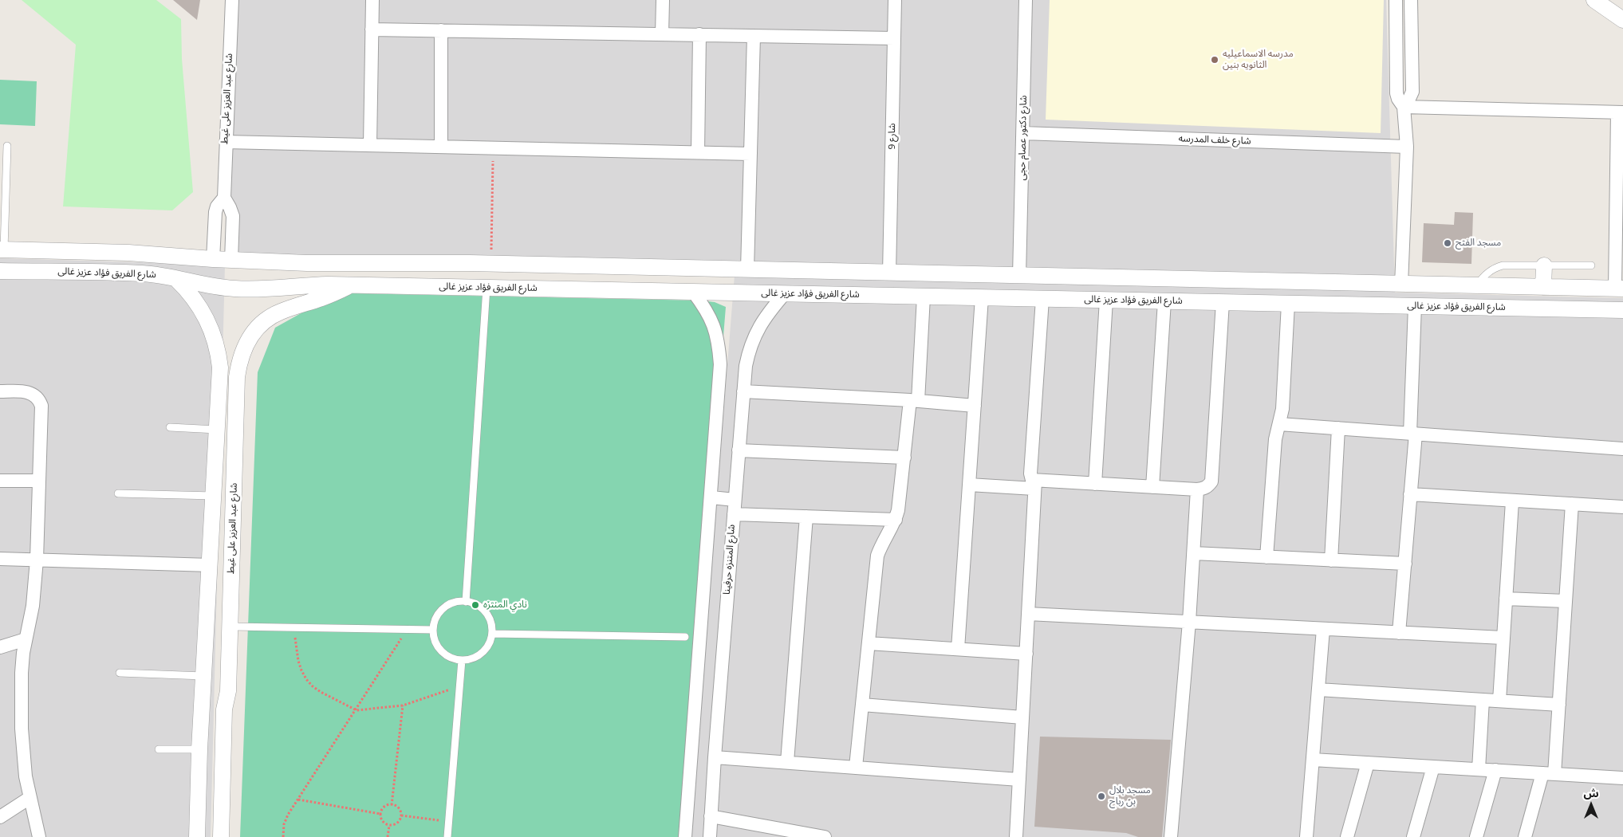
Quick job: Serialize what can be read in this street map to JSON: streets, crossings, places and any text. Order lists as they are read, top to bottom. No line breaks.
{"streets":{"street":["شارع عبد العزيز على غيط","شارع 9","شارع دكتور عصام حجى","شارع خلف المدرسه","شارع الفريق فؤاد عزيز غالى","شارع المتنزه حرفينا"]},"crossings":[["شارع عبد العزيز على غيط","شارع الفريق فؤاد عزيز غالى"],["شارع 9","شارع الفريق فؤاد عزيز غالى"],["شارع دكتور عصام حجى","شارع خلف المدرسه"],["شارع دكتور عصام حجى","شارع الفريق فؤاد عزيز غالى"],["شارع الفريق فؤاد عزيز غالى","شارع المتنزه حرفينا"]],"places":["مدرسه الاسماعيليه الثانويه بنين","مسجد الفتح","نادي المنتزه","مسجد بلال بن رباح"],"north":"top"}
